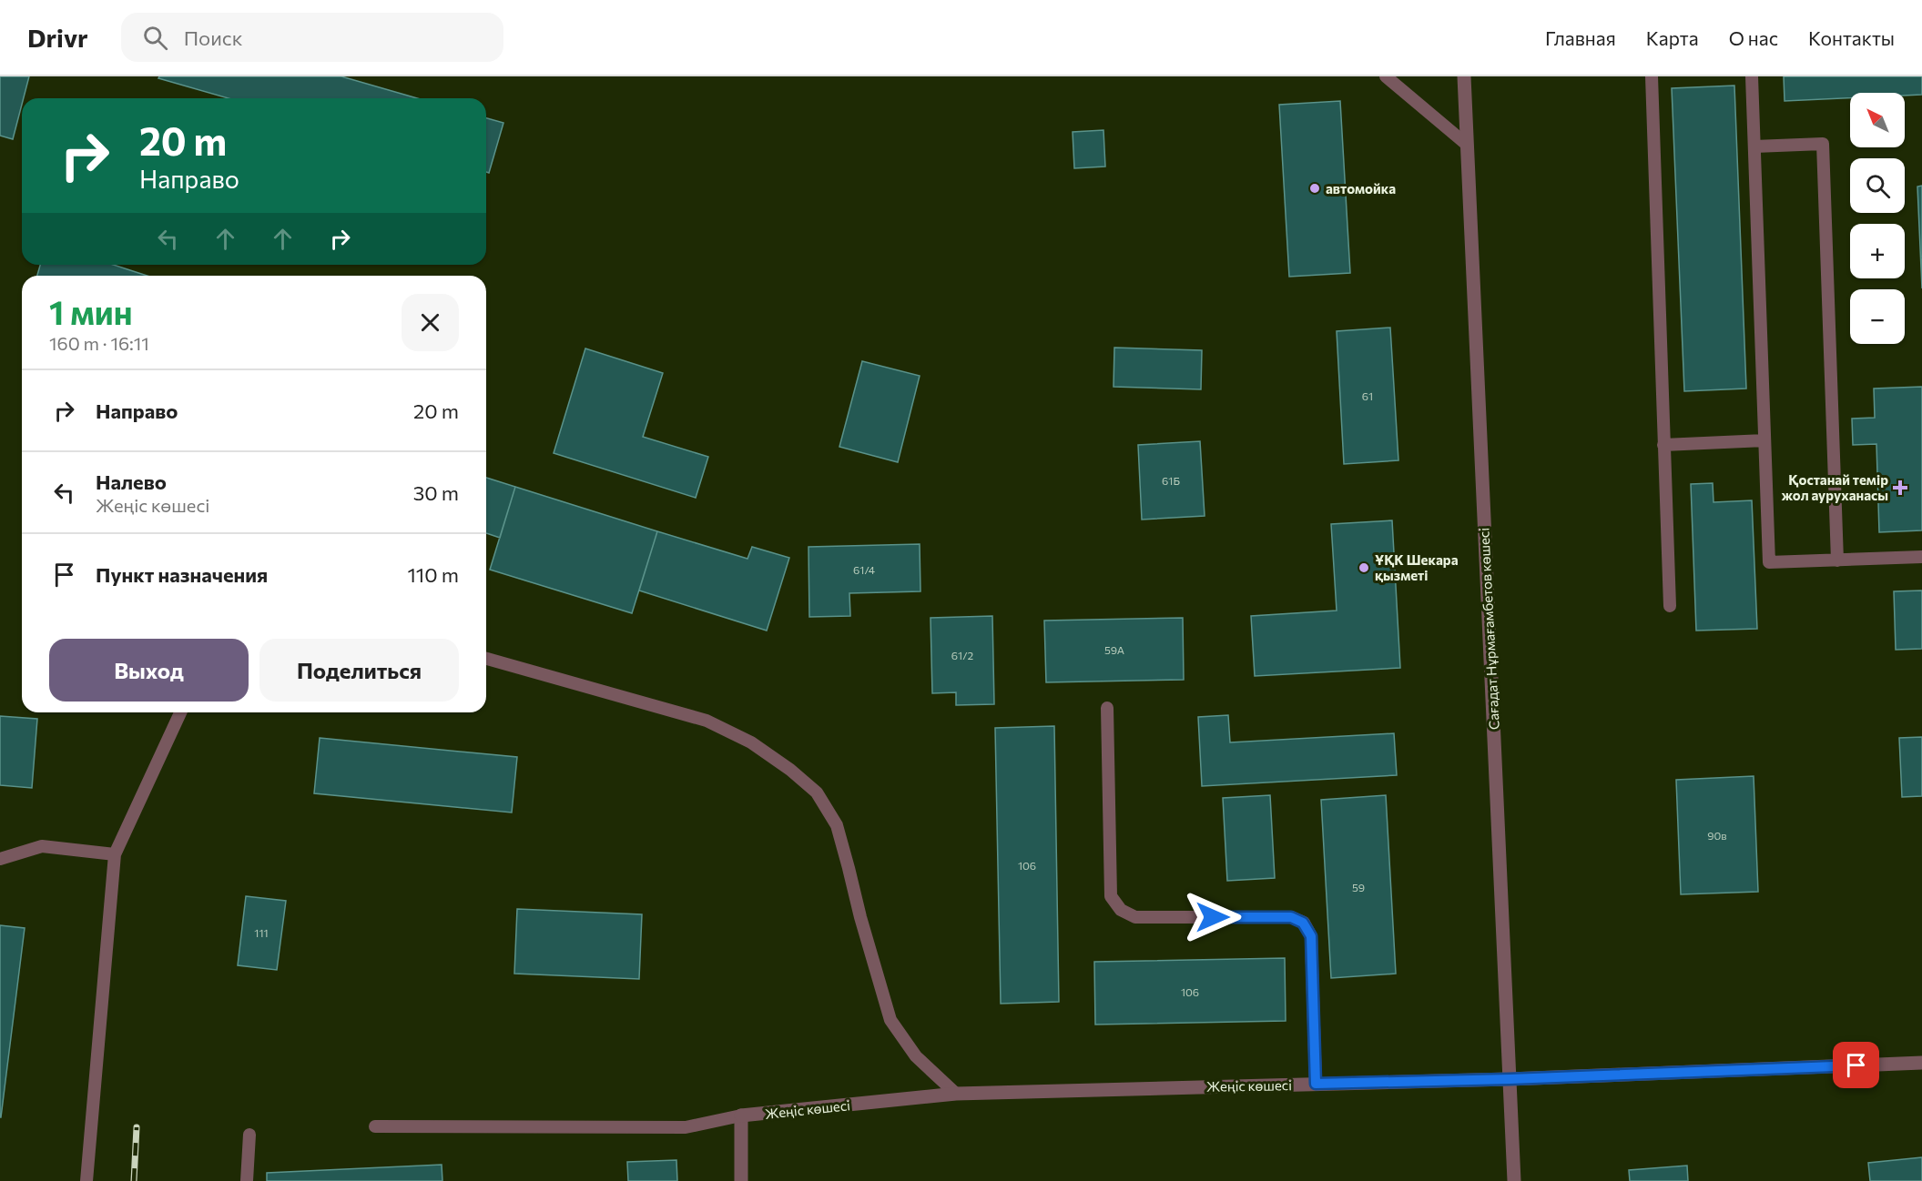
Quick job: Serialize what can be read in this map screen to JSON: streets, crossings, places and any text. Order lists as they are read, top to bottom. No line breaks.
{"streets":{"street":["Сағадат Нұрмағамбетов көшесі","Жеңіс көшесі"]},"crossings":[["Сағадат Нұрмағамбетов көшесі","Жеңіс көшесі"]],"places":{"other":["автомойка","ҰҚК Шекара қызметі"],"health":["Қостанай темір жол ауруханасы"]},"house_numbers":["61","61Б","61/4","59А","61/2","90в","106","59","111","106"],"north":"top left","page":{"header":"Drivr","search":"Поиск","nav":["Главная","Карта","О нас","Контакты"],"map_buttons":["+","−"],"turn":["20 m","Направо"],"heading":["1 мин","160 m · 16:11"],"list":[{"name":"Направо","value":"20 m"},{"name":"Налево","note":"Жеңіс көшесі","value":"30 m"},{"name":"Пункт назначения","value":"110 m"}],"buttons":["Выход","Поделиться"]}}
